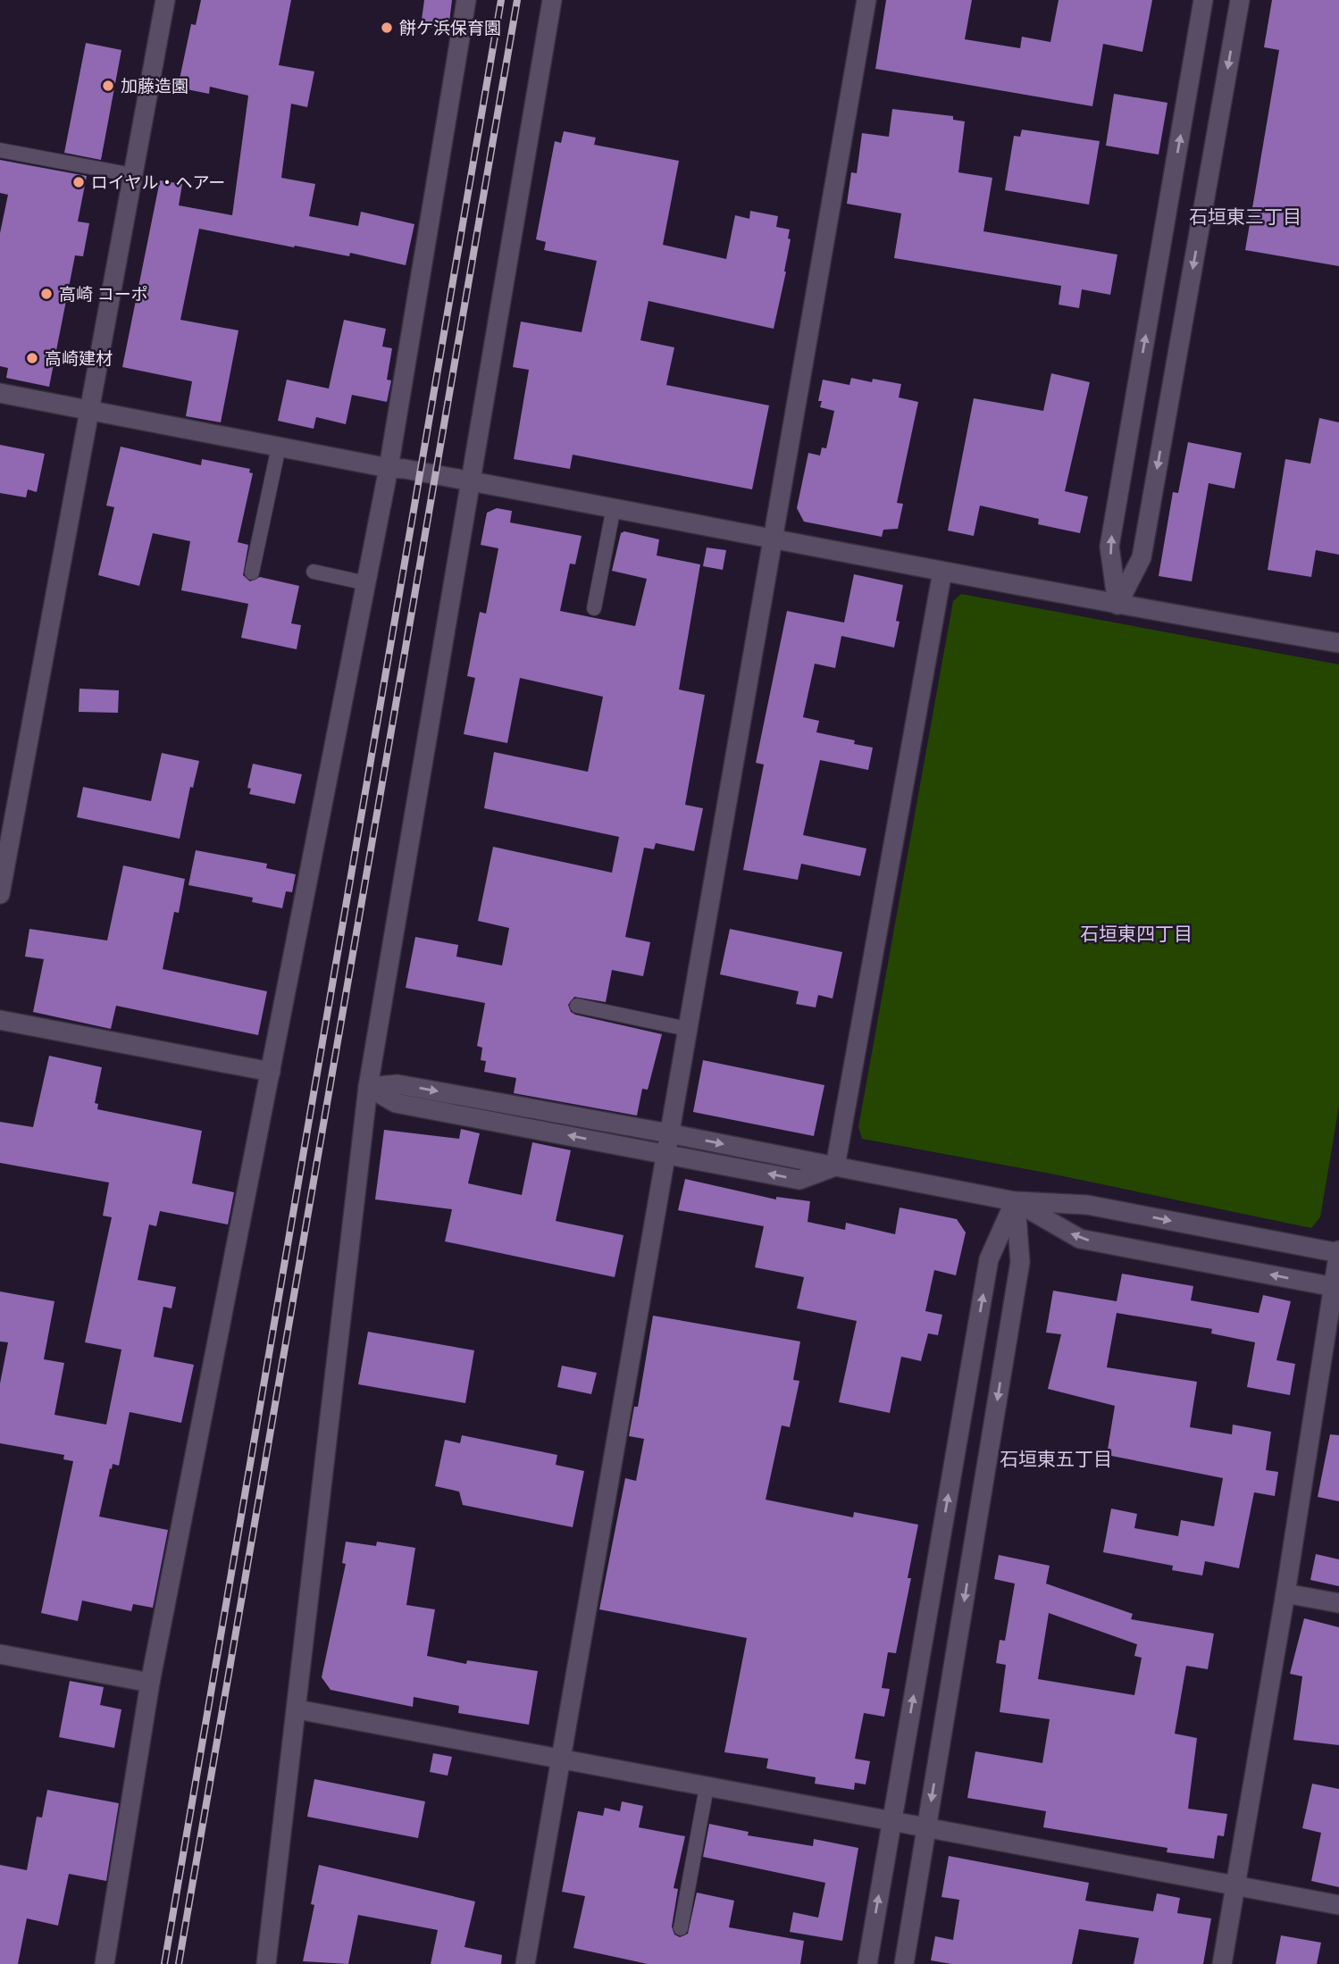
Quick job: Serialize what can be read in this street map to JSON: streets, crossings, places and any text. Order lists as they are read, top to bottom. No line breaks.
{"districts":["石垣東三丁目","石垣東四丁目","石垣東五丁目"],"places":["餅ケ浜保育園","加藤造園","ロイヤル・ヘアー","高崎 コーポ","高崎建材"]}
